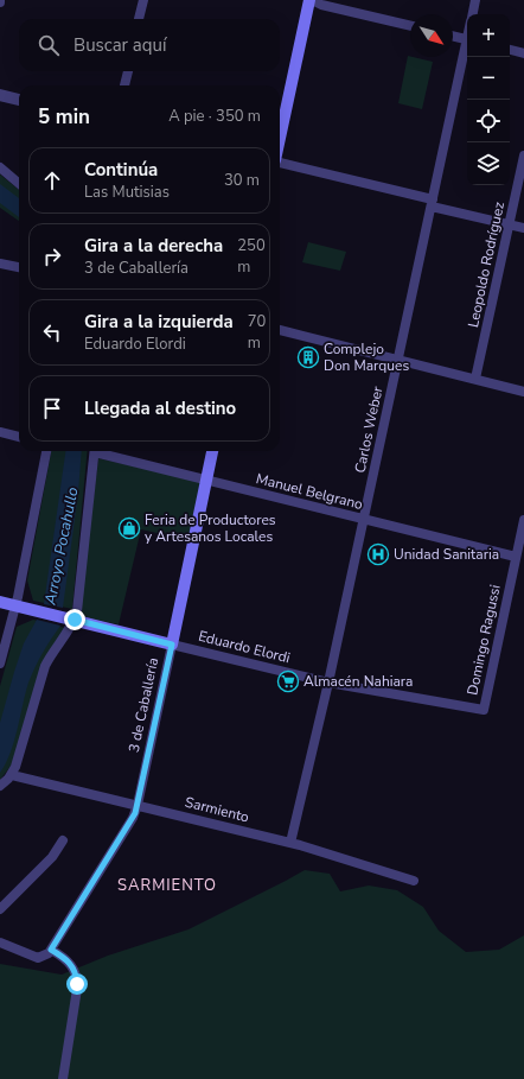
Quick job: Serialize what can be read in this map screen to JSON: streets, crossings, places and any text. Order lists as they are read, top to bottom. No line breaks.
{"streets":{"main road":["Eduardo Elordi","3 de Caballería"],"street":["Leopoldo Rodríguez","Carlos Weber","Manuel Belgrano","Domingo Ragussi","Sarmiento"]},"crossings":[["Carlos Weber","Manuel Belgrano"],["Carlos Weber","Eduardo Elordi"],["Carlos Weber","Sarmiento"],["Manuel Belgrano","Domingo Ragussi"],["Manuel Belgrano","3 de Caballería"],["Domingo Ragussi","Eduardo Elordi"],["Eduardo Elordi","3 de Caballería"],["3 de Caballería","Sarmiento"]],"districts":["SARMIENTO"],"water":["Arroyo Pocahullo"],"places":{"building":["Complejo Don Marques"],"shop":["Feria de Productores y Artesanos Locales"],"hospital":["Unidad Sanitaria"],"supermarket":["Almacén Nahiara"]},"north":"bottom right","page":{"map_buttons":["+","−"],"search":"Buscar aquí","heading":["5 min","A pie · 350 m"],"list":[["Continúa","Las Mutisias","30 m"],["Gira a la derecha","3 de Caballería","250 m"],["Gira a la izquierda","Eduardo Elordi","70 m"],"Llegada al destino"]}}
